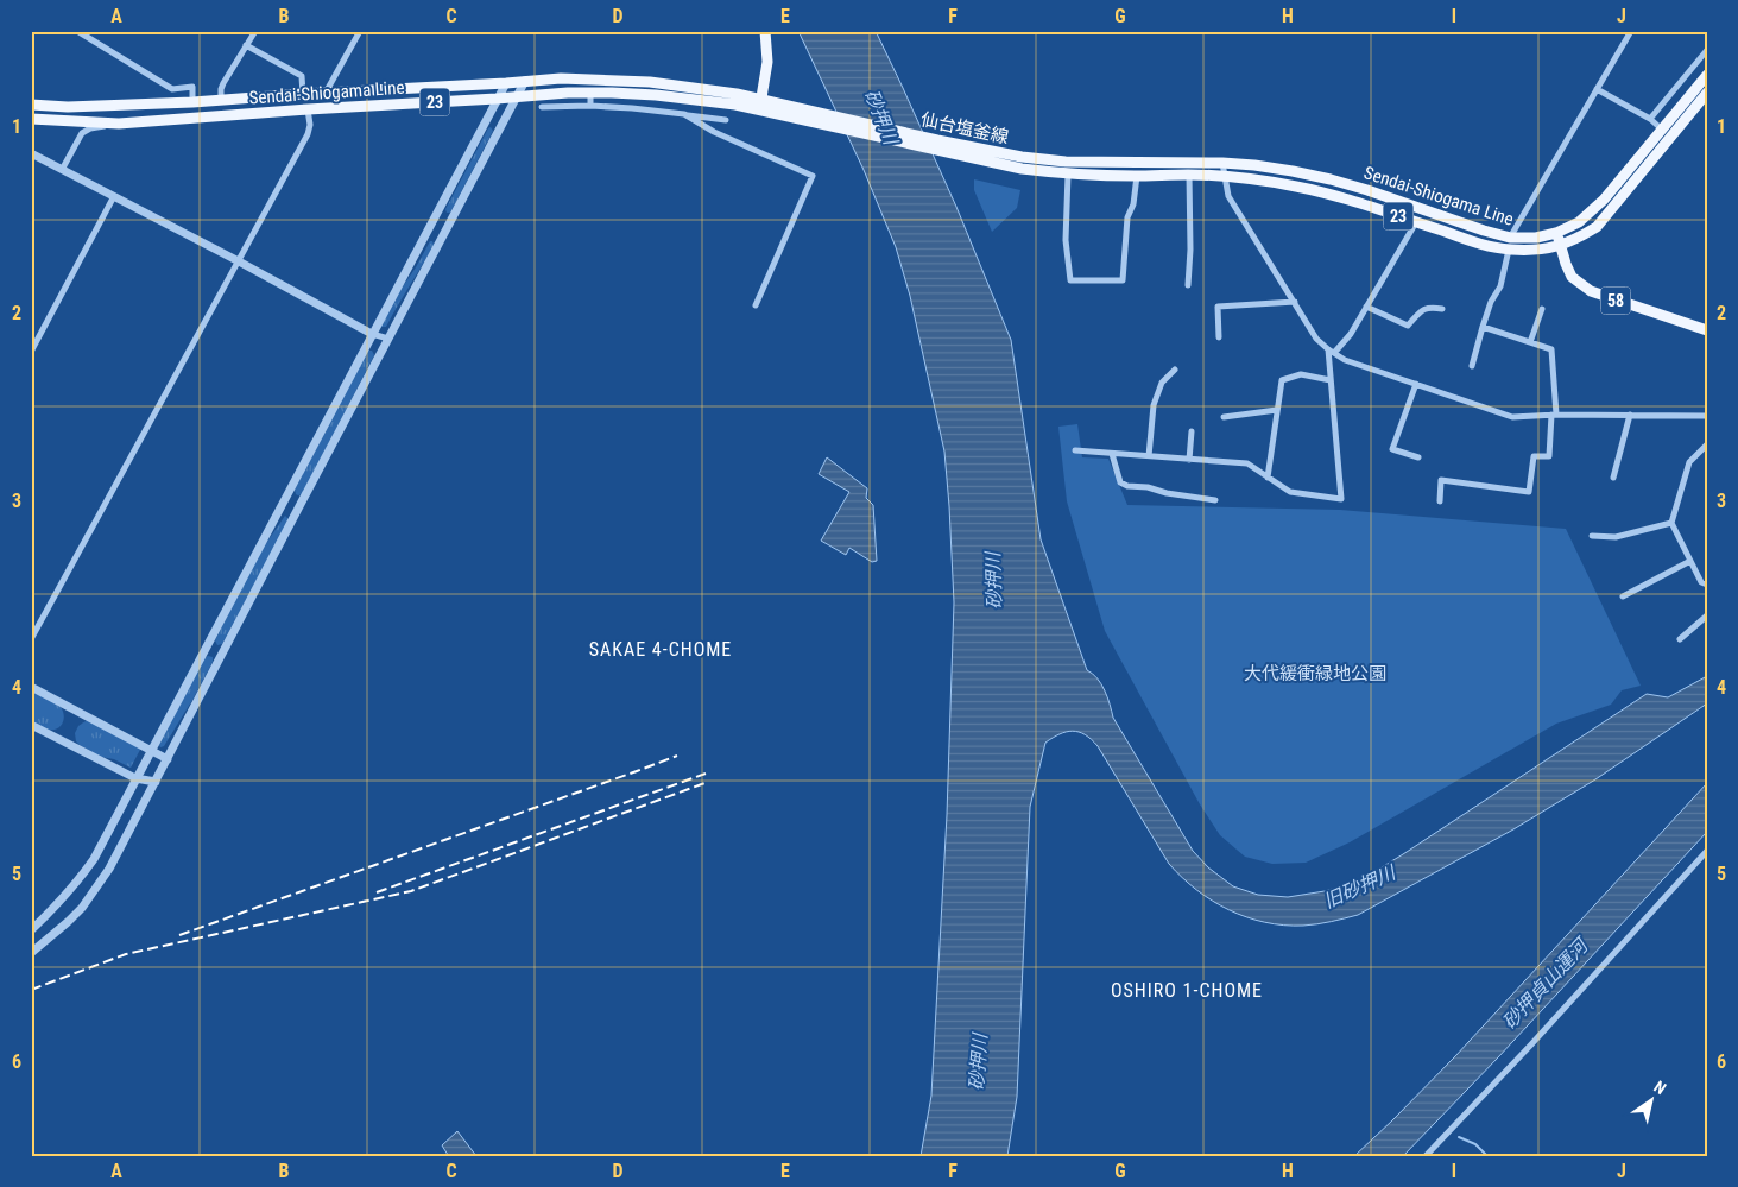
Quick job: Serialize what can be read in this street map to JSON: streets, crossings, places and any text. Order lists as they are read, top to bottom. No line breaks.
{"streets":{"main road":["Sendai-Shiogama Line","23","仙台塩釜線","58"]},"crossings":[["Sendai-Shiogama Line","仙台塩釜線"],["Sendai-Shiogama Line","58"]],"districts":["SAKAE 4-CHOME","OSHIRO 1-CHOME"],"water":["砂押川","旧砂押川","砂押貞山運河"],"parks":["大代緩衝緑地公園"],"north":"top right","grid":{"columns":["A","B","C","D","E","F","G","H","I","J"],"rows":["1","2","3","4","5","6"]}}
